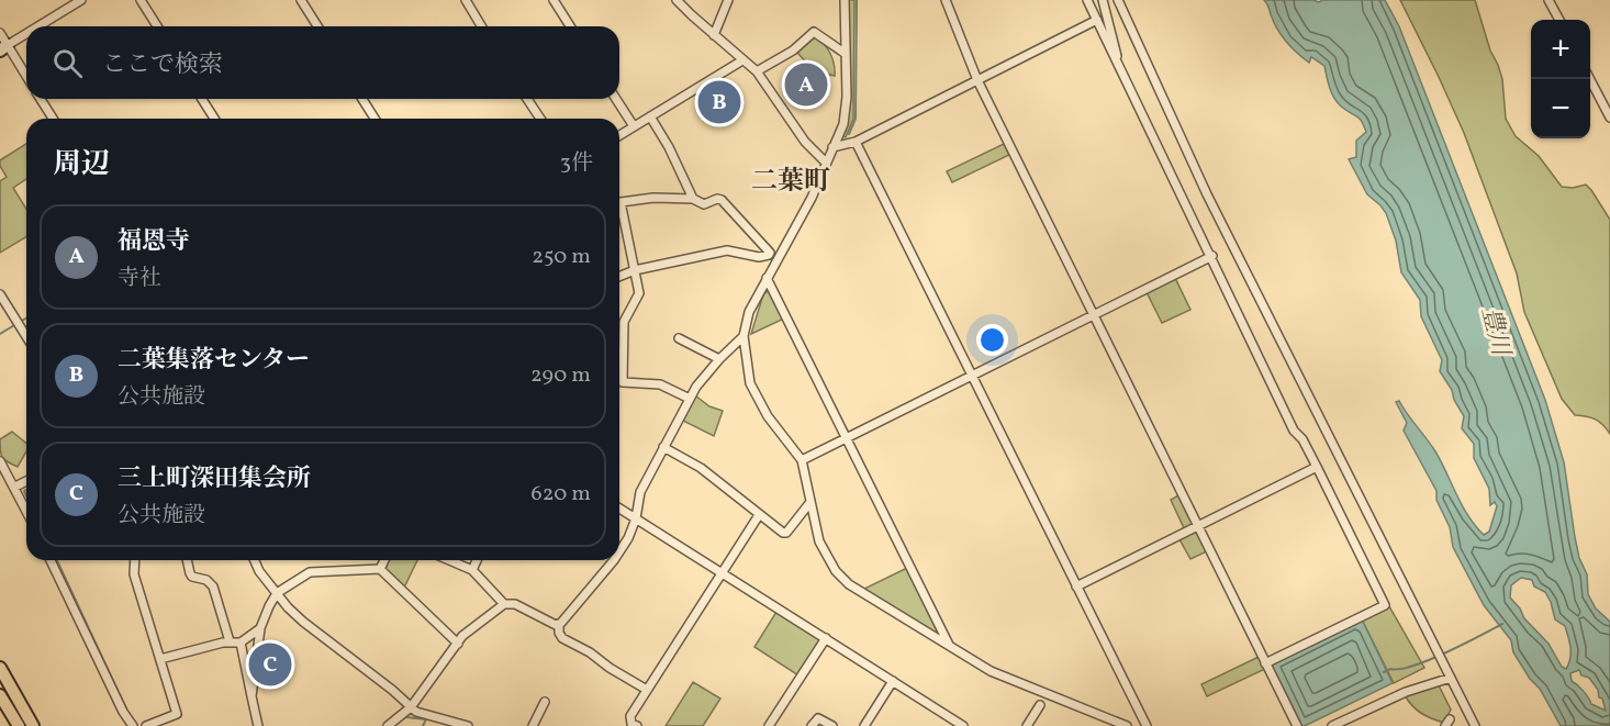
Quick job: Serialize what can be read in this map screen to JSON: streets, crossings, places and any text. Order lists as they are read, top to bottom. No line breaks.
{"districts":["二葉町"],"water":["豊川"],"page":{"map_buttons":["+","−"],"search":"ここで検索","pins":["A","B","C"],"heading":["周辺","3件"],"list":[{"mark":"A","name":"福恩寺","note":"寺社","value":"250 m"},{"mark":"B","name":"二葉集落センター","note":"公共施設","value":"290 m"},{"mark":"C","name":"三上町深田集会所","note":"公共施設","value":"620 m"}]}}
